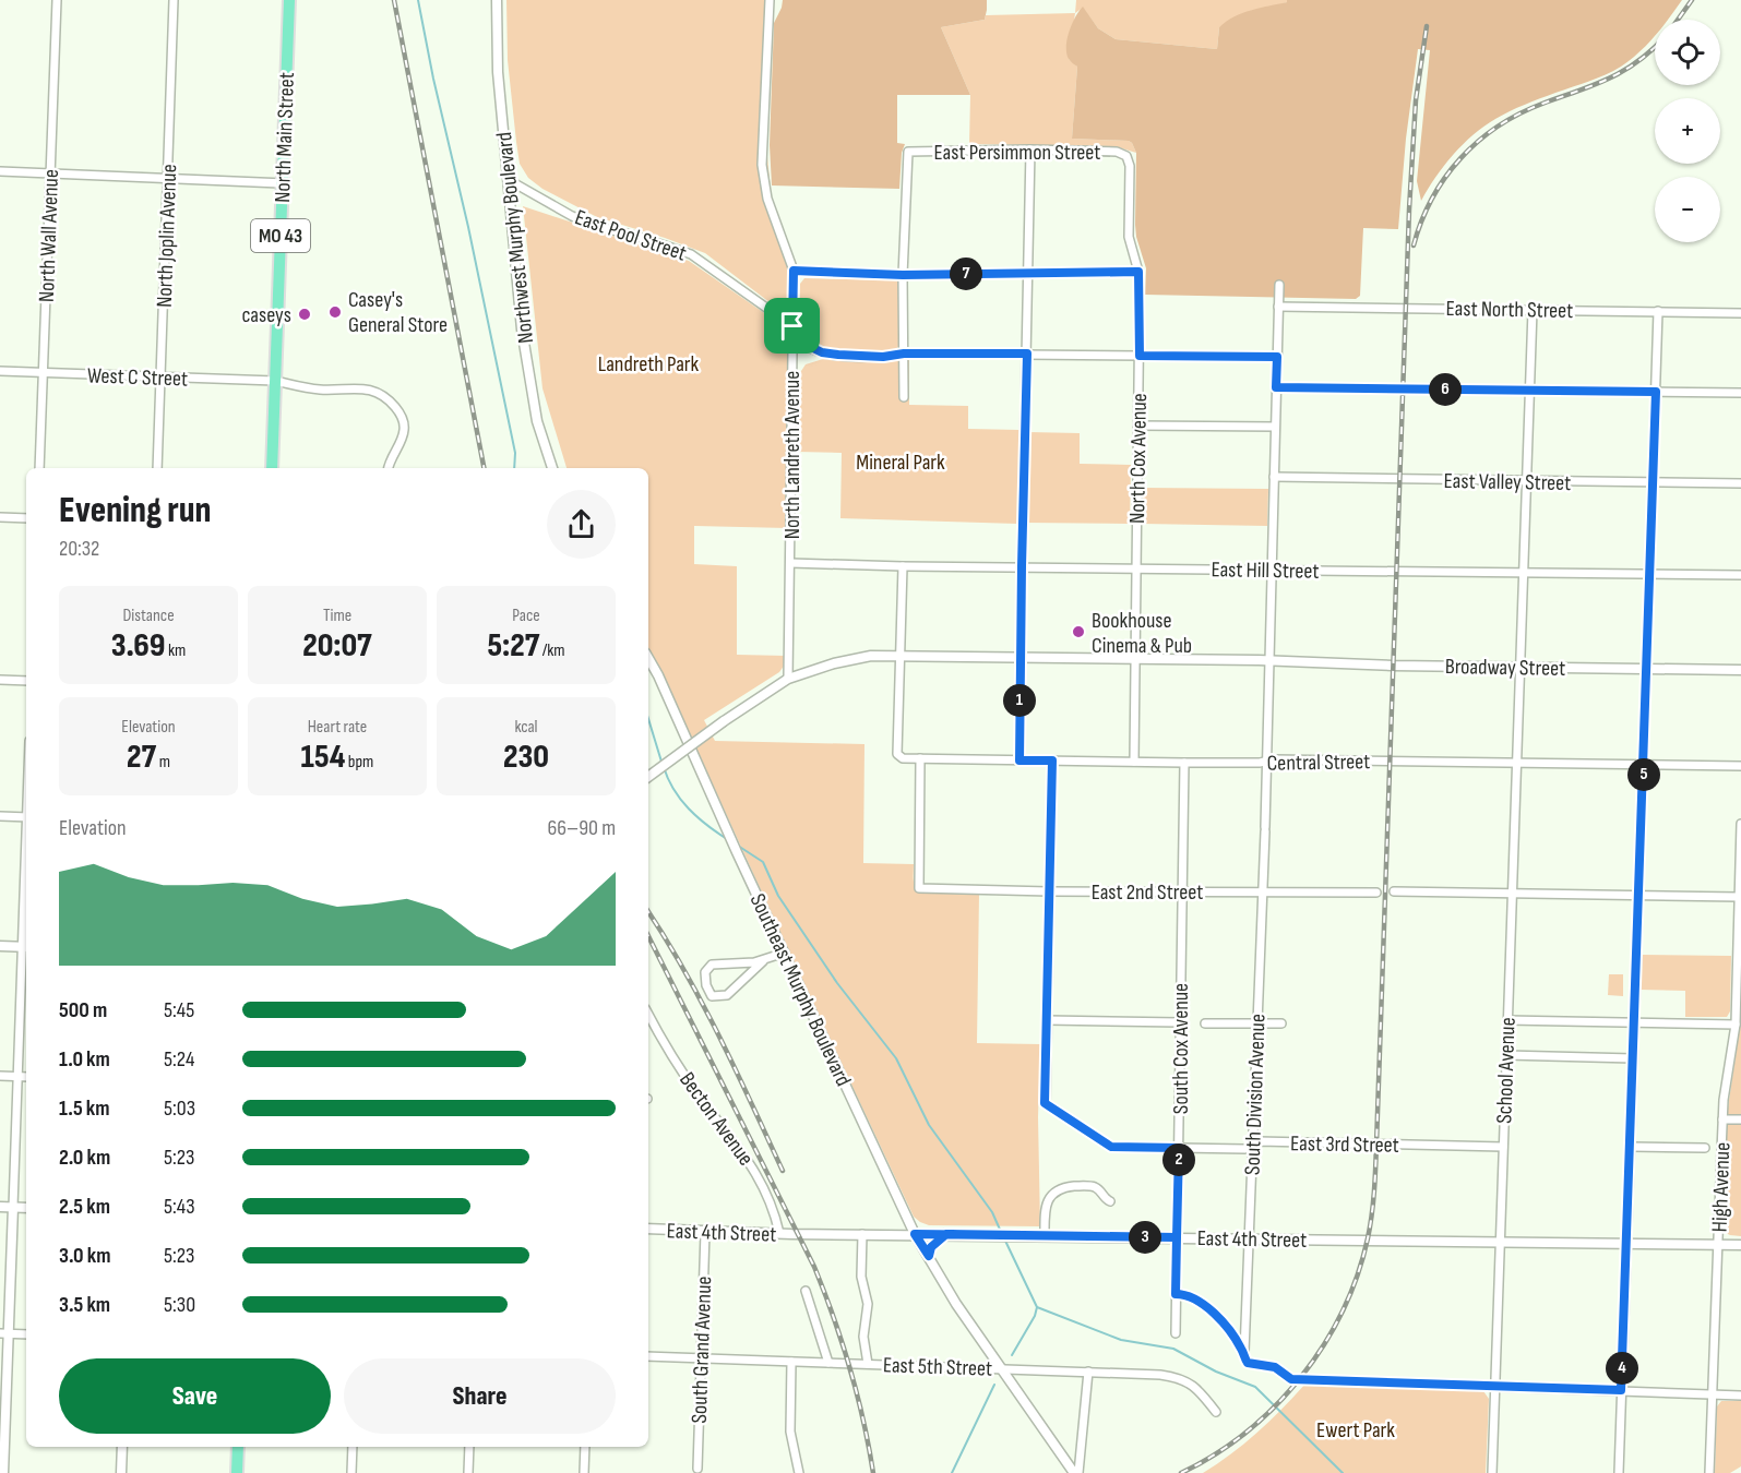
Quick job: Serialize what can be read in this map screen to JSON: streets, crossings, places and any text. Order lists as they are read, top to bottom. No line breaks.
{"streets":{"main road":["North Main Street","MO 43"],"street":["East Persimmon Street","East Pool Street","North Wall Avenue","North Joplin Avenue","Northwest Murphy Boulevard","East North Street","West C Street","North Landreth Avenue","North Cox Avenue","East Valley Street","East Hill Street","Broadway Street","Central Street","East 2nd Street","Southeast Murphy Boulevard","South Cox Avenue","School Avenue","South Division Avenue","Becton Avenue","East 3rd Street","High Avenue","East 4th Street","South Grand Avenue","East 5th Street"]},"crossings":[["North Main Street","West C Street"],["East Persimmon Street","North Cox Avenue"],["East Pool Street","Northwest Murphy Boulevard"],["East Pool Street","North Landreth Avenue"],["East Pool Street","North Cox Avenue"],["East Pool Street","South Division Avenue"],["North Wall Avenue","West C Street"],["North Joplin Avenue","West C Street"],["East North Street","School Avenue"],["East North Street","South Division Avenue"],["North Landreth Avenue","East Hill Street"],["North Landreth Avenue","Broadway Street"],["North Cox Avenue","East Hill Street"],["North Cox Avenue","Broadway Street"],["North Cox Avenue","Central Street"],["East Valley Street","School Avenue"],["East Valley Street","South Division Avenue"],["East Hill Street","School Avenue"],["East Hill Street","South Division Avenue"],["Broadway Street","Central Street"],["Broadway Street","School Avenue"],["Broadway Street","South Division Avenue"],["Central Street","East 2nd Street"],["Central Street","South Cox Avenue"],["Central Street","School Avenue"],["Central Street","South Division Avenue"],["East 2nd Street","South Cox Avenue"],["East 2nd Street","South Division Avenue"],["Southeast Murphy Boulevard","East 4th Street"],["Southeast Murphy Boulevard","East 5th Street"],["South Cox Avenue","East 3rd Street"],["South Cox Avenue","East 4th Street"],["School Avenue","East 3rd Street"],["School Avenue","East 4th Street"],["South Division Avenue","East 3rd Street"],["South Division Avenue","East 4th Street"],["Becton Avenue","East 4th Street"],["High Avenue","East 4th Street"],["East 4th Street","South Grand Avenue"],["South Grand Avenue","East 5th Street"]],"parks":["Landreth Park","Mineral Park","Ewert Park"],"places":["Casey's General Store","caseys","Bookhouse Cinema & Pub"],"page":{"map_buttons":["+","−"],"pins":["7","6","1","5","2","3","4"],"heading":["Evening run","20:32"],"stats":[["Distance","3.69 km"],["Time","20:07"],["Pace","5:27 /km"],["Elevation","27 m"],["Heart rate","154 bpm"],["kcal","230"]],"chart":["Elevation","66–90 m"],"list":[{"name":"500 m","note":"5:45"},{"name":"1.0 km","note":"5:24"},{"name":"1.5 km","note":"5:03"},{"name":"2.0 km","note":"5:23"},{"name":"2.5 km","note":"5:43"},{"name":"3.0 km","note":"5:23"},{"name":"3.5 km","note":"5:30"}],"buttons":["Save","Share"]}}
